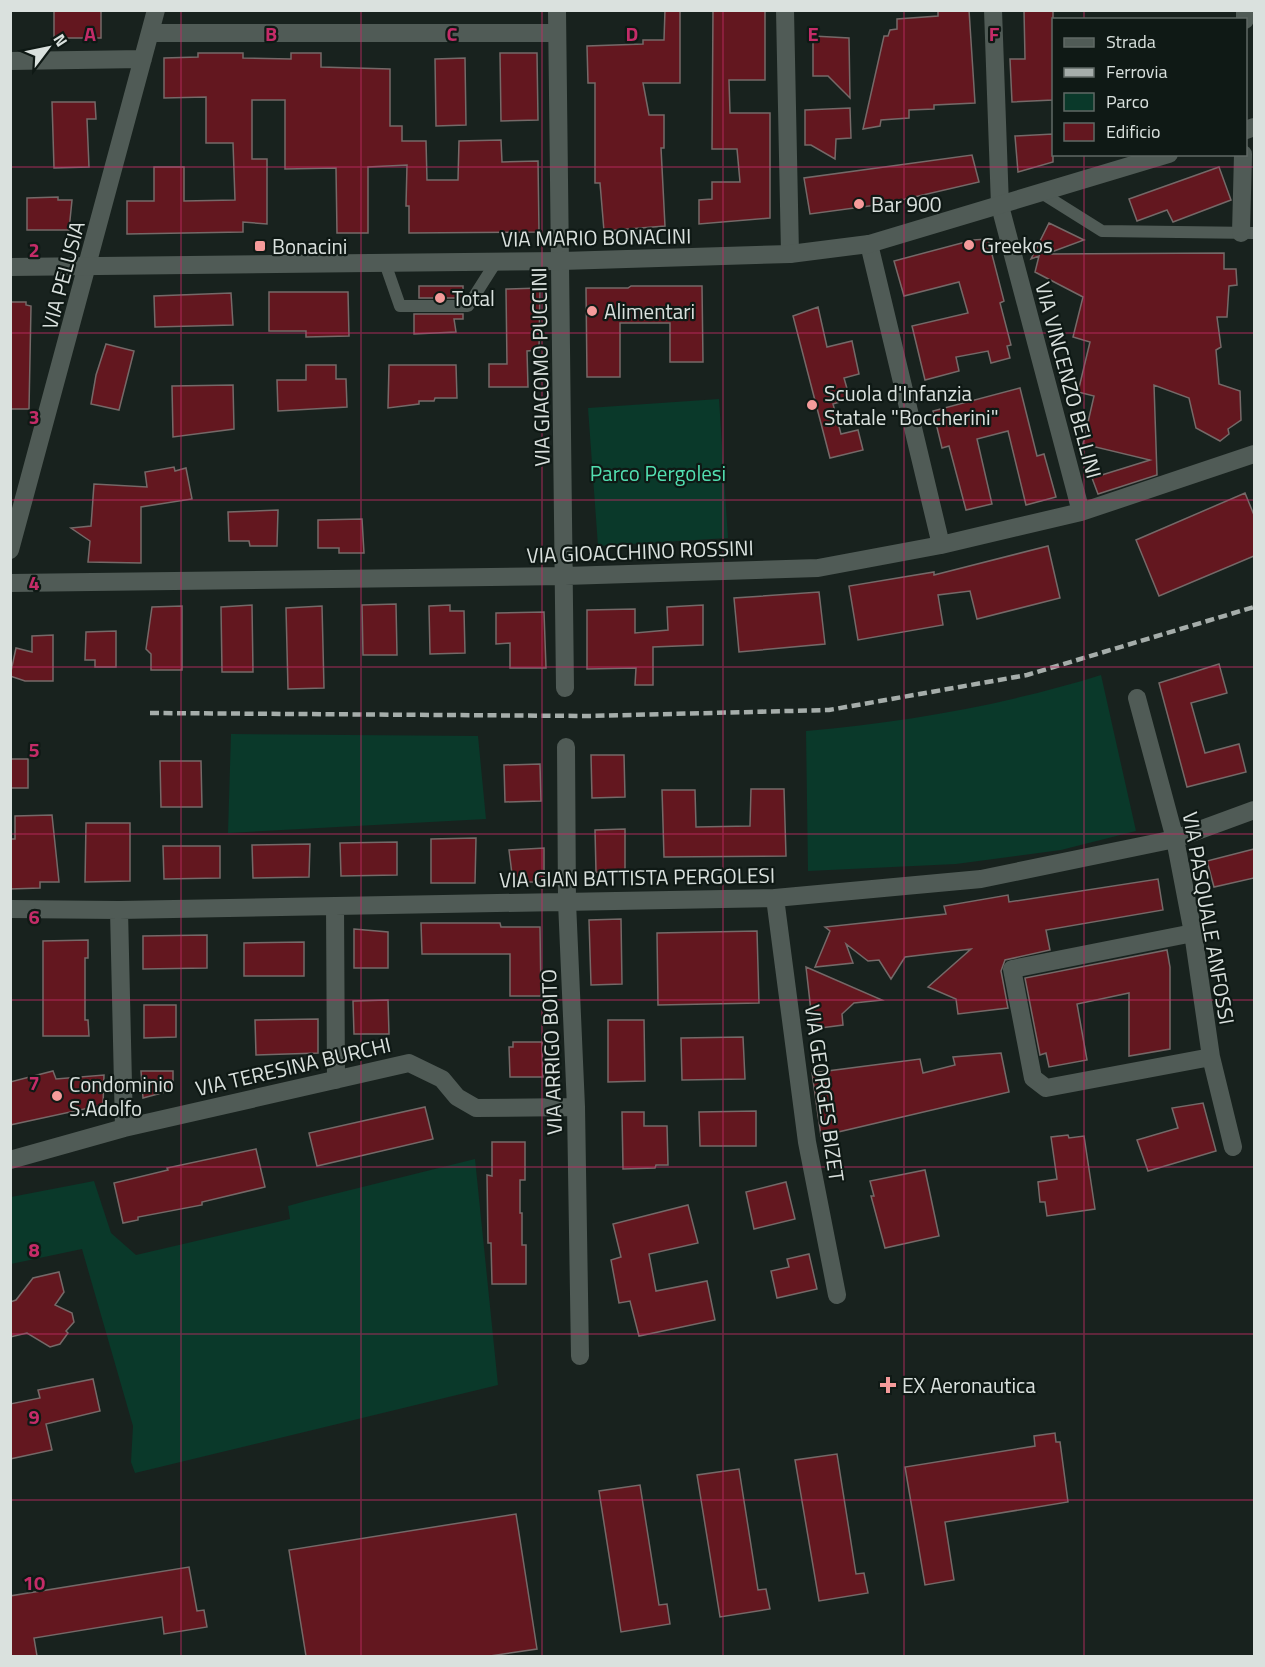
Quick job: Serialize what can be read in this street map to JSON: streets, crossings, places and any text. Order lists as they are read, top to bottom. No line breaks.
{"streets":{"street":["VIA MARIO BONACINI","VIA PELUSIA","VIA GIACOMO PUCCINI","VIA VINCENZO BELLINI","VIA GIOACCHINO ROSSINI","VIA GIAN BATTISTA PERGOLESI","VIA PASQUALE ANFOSSI","VIA ARRIGO BOITO","VIA TERESINA BURCHI","VIA GEORGES BIZET"]},"crossings":[["VIA MARIO BONACINI","VIA PELUSIA"],["VIA MARIO BONACINI","VIA GIACOMO PUCCINI"],["VIA MARIO BONACINI","VIA VINCENZO BELLINI"],["VIA GIACOMO PUCCINI","VIA GIOACCHINO ROSSINI"],["VIA VINCENZO BELLINI","VIA GIOACCHINO ROSSINI"],["VIA GIAN BATTISTA PERGOLESI","VIA PASQUALE ANFOSSI"],["VIA GIAN BATTISTA PERGOLESI","VIA ARRIGO BOITO"],["VIA GIAN BATTISTA PERGOLESI","VIA GEORGES BIZET"],["VIA ARRIGO BOITO","VIA TERESINA BURCHI"]],"parks":["Parco Pergolesi"],"places":{"other":["Bar 900","Greekos","Total","Alimentari","Scuola d'Infanzia Statale \"Boccherini\"","Condominio S.Adolfo"],"transit":["Bonacini"],"health":["EX Aeronautica"]},"legend":["Strada","Ferrovia","Parco","Edificio"],"north":"top right","grid":{"columns":["A","B","C","D","E","F"],"rows":["2","3","4","5","6","7","8","9","10"]}}
